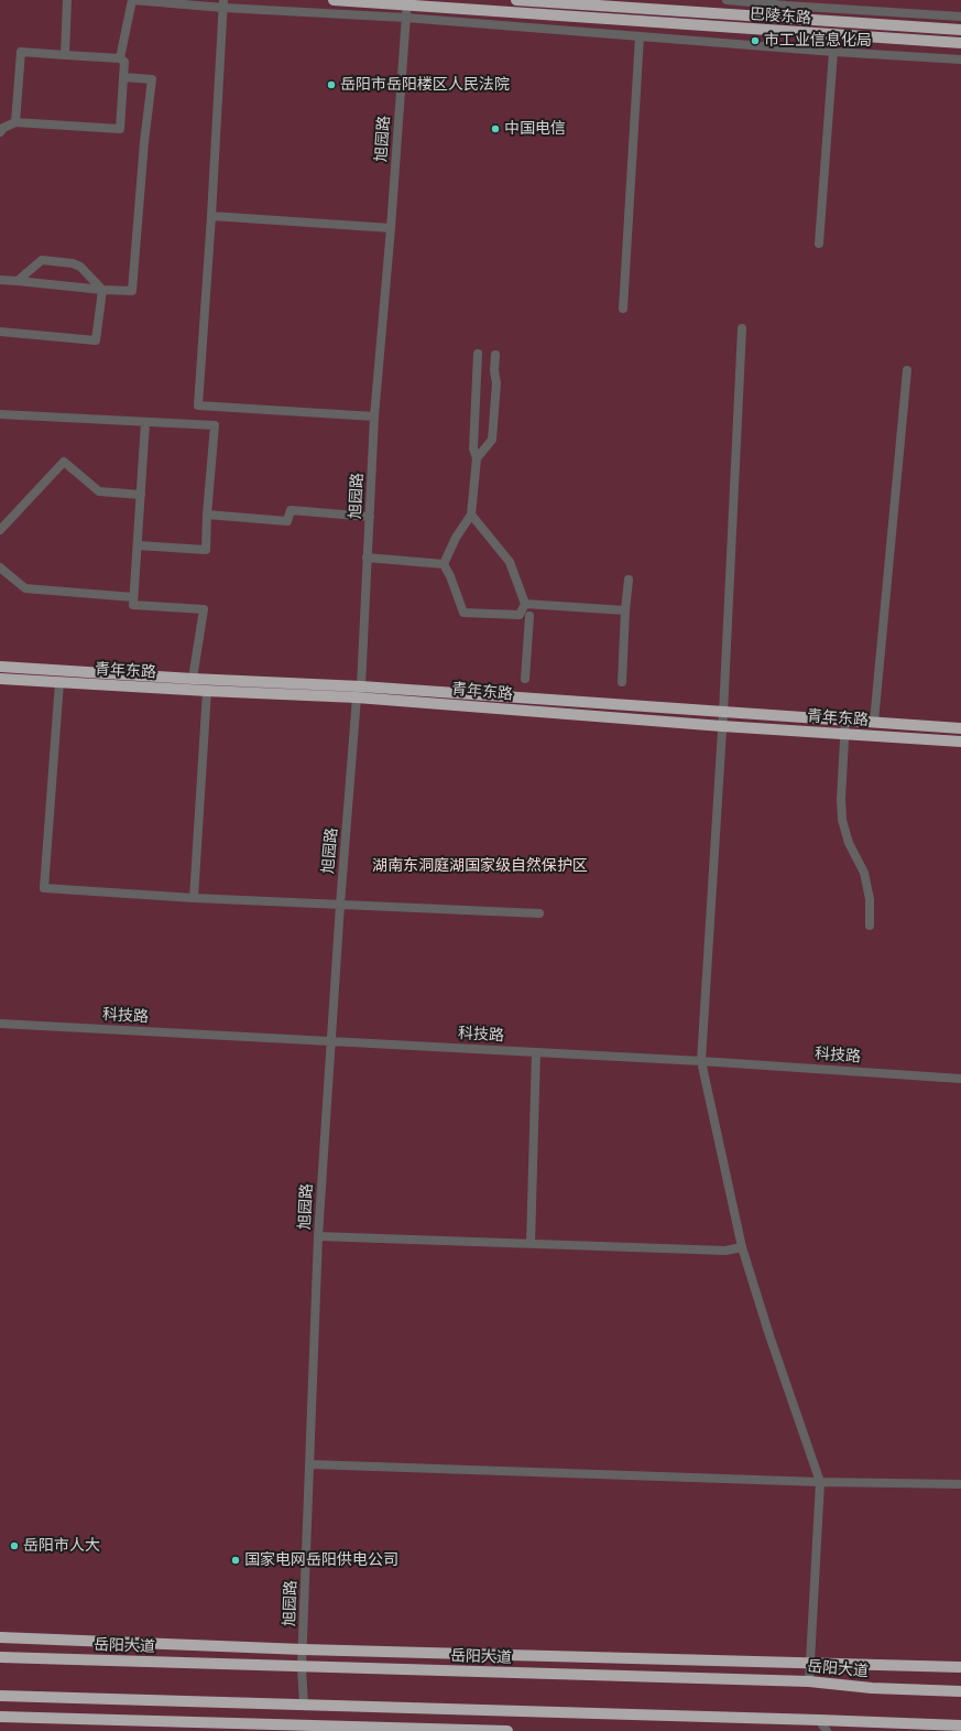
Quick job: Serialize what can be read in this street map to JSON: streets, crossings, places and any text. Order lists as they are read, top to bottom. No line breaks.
{"streets":{"main road":["巴陵东路","青年东路","岳阳大道"],"street":["旭园路","科技路"]},"crossings":[["巴陵东路","旭园路"],["旭园路","青年东路"],["旭园路","科技路"],["旭园路","岳阳大道"]],"parks":["湖南东洞庭湖国家级自然保护区"],"places":["市工业信息化局","岳阳市岳阳楼区人民法院","中国电信","岳阳市人大","国家电网岳阳供电公司"]}
